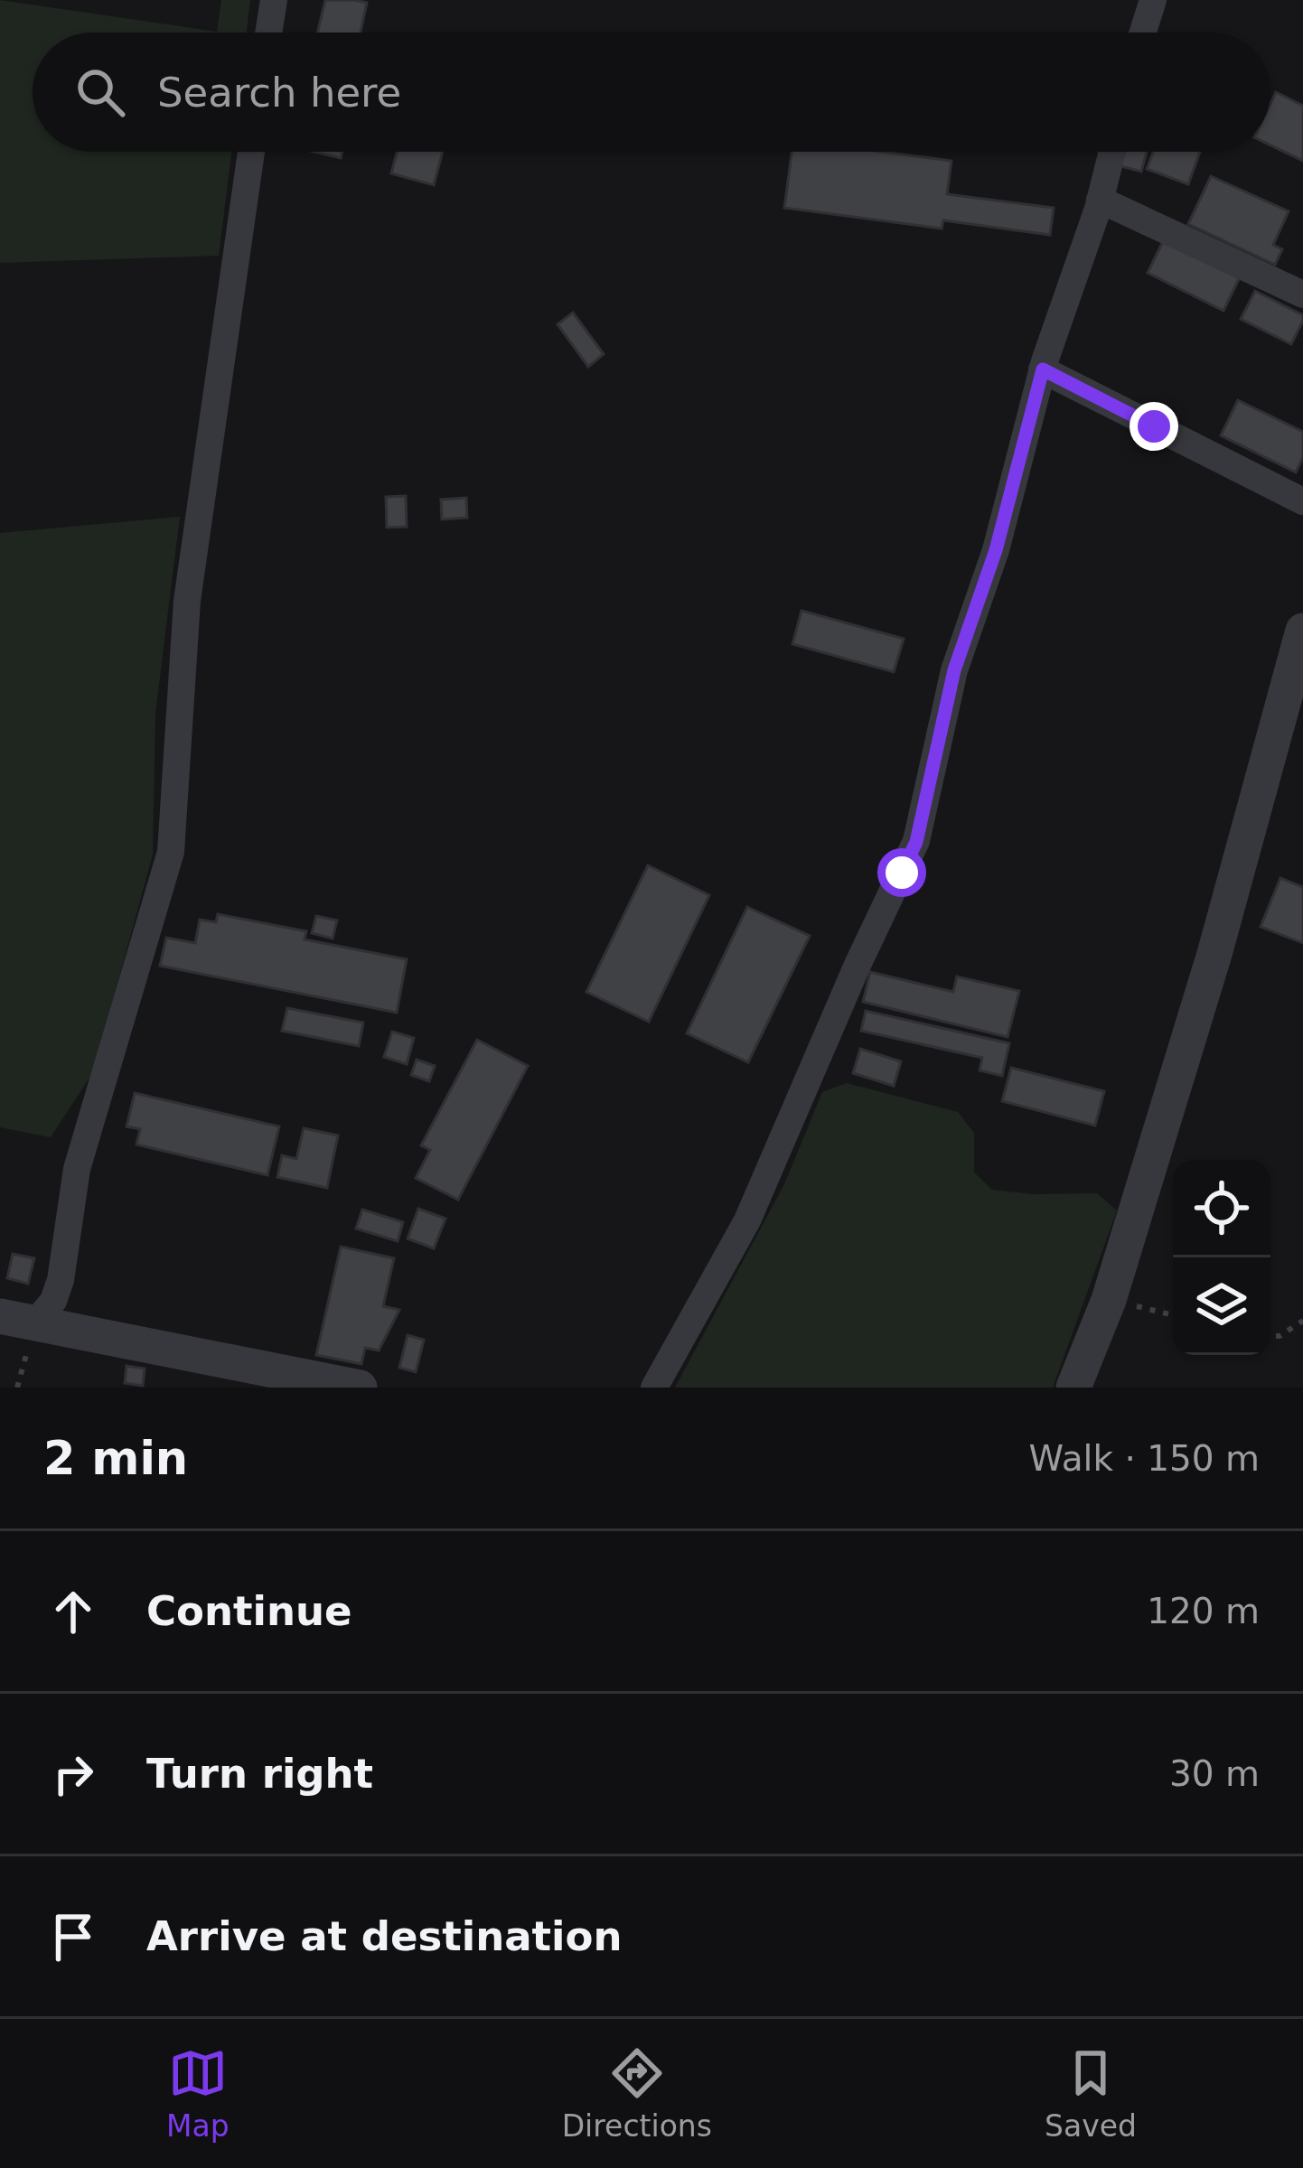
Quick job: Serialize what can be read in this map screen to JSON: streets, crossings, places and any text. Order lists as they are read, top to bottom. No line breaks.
{"page":{"search":"Search here","heading":["2 min","Walk · 150 m"],"list":[["Continue","120 m"],["Turn right","30 m"],"Arrive at destination"],"nav":["Map","Directions","Saved"]}}
